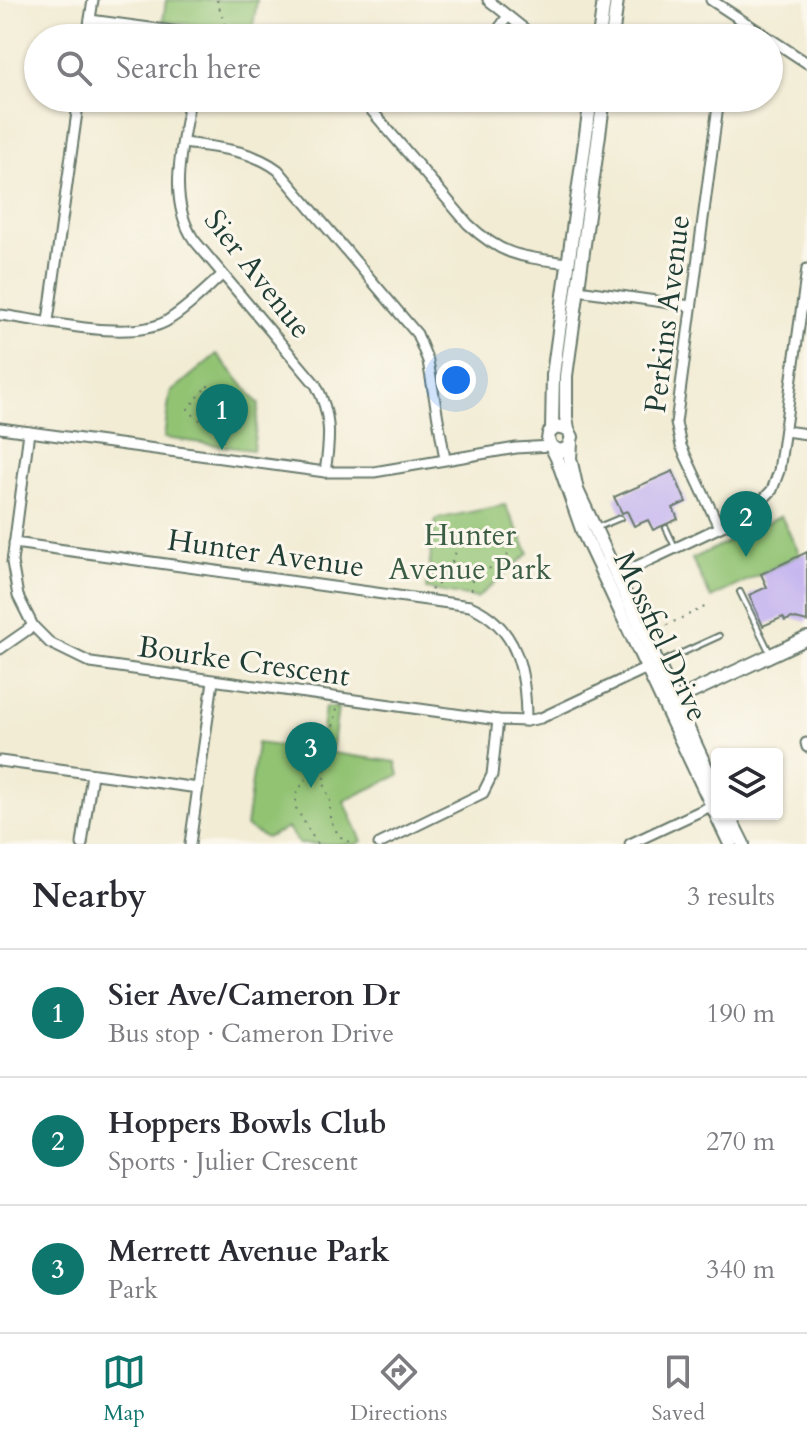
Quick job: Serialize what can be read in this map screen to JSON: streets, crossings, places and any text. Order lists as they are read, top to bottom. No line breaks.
{"streets":{"street":["Sier Avenue","Perkins Avenue","Hunter Avenue","Mossfiel Drive","Bourke Crescent"]},"crossings":[["Hunter Avenue","Bourke Crescent"],["Mossfiel Drive","Bourke Crescent"]],"parks":["Hunter Avenue Park"],"page":{"search":"Search here","pins":["1","2","3"],"heading":["Nearby","3 results"],"list":[{"mark":"1","name":"Sier Ave/Cameron Dr","note":"Bus stop · Cameron Drive","value":"190 m"},{"mark":"2","name":"Hoppers Bowls Club","note":"Sports · Julier Crescent","value":"270 m"},{"mark":"3","name":"Merrett Avenue Park","note":"Park","value":"340 m"}],"nav":["Map","Directions","Saved"]}}
